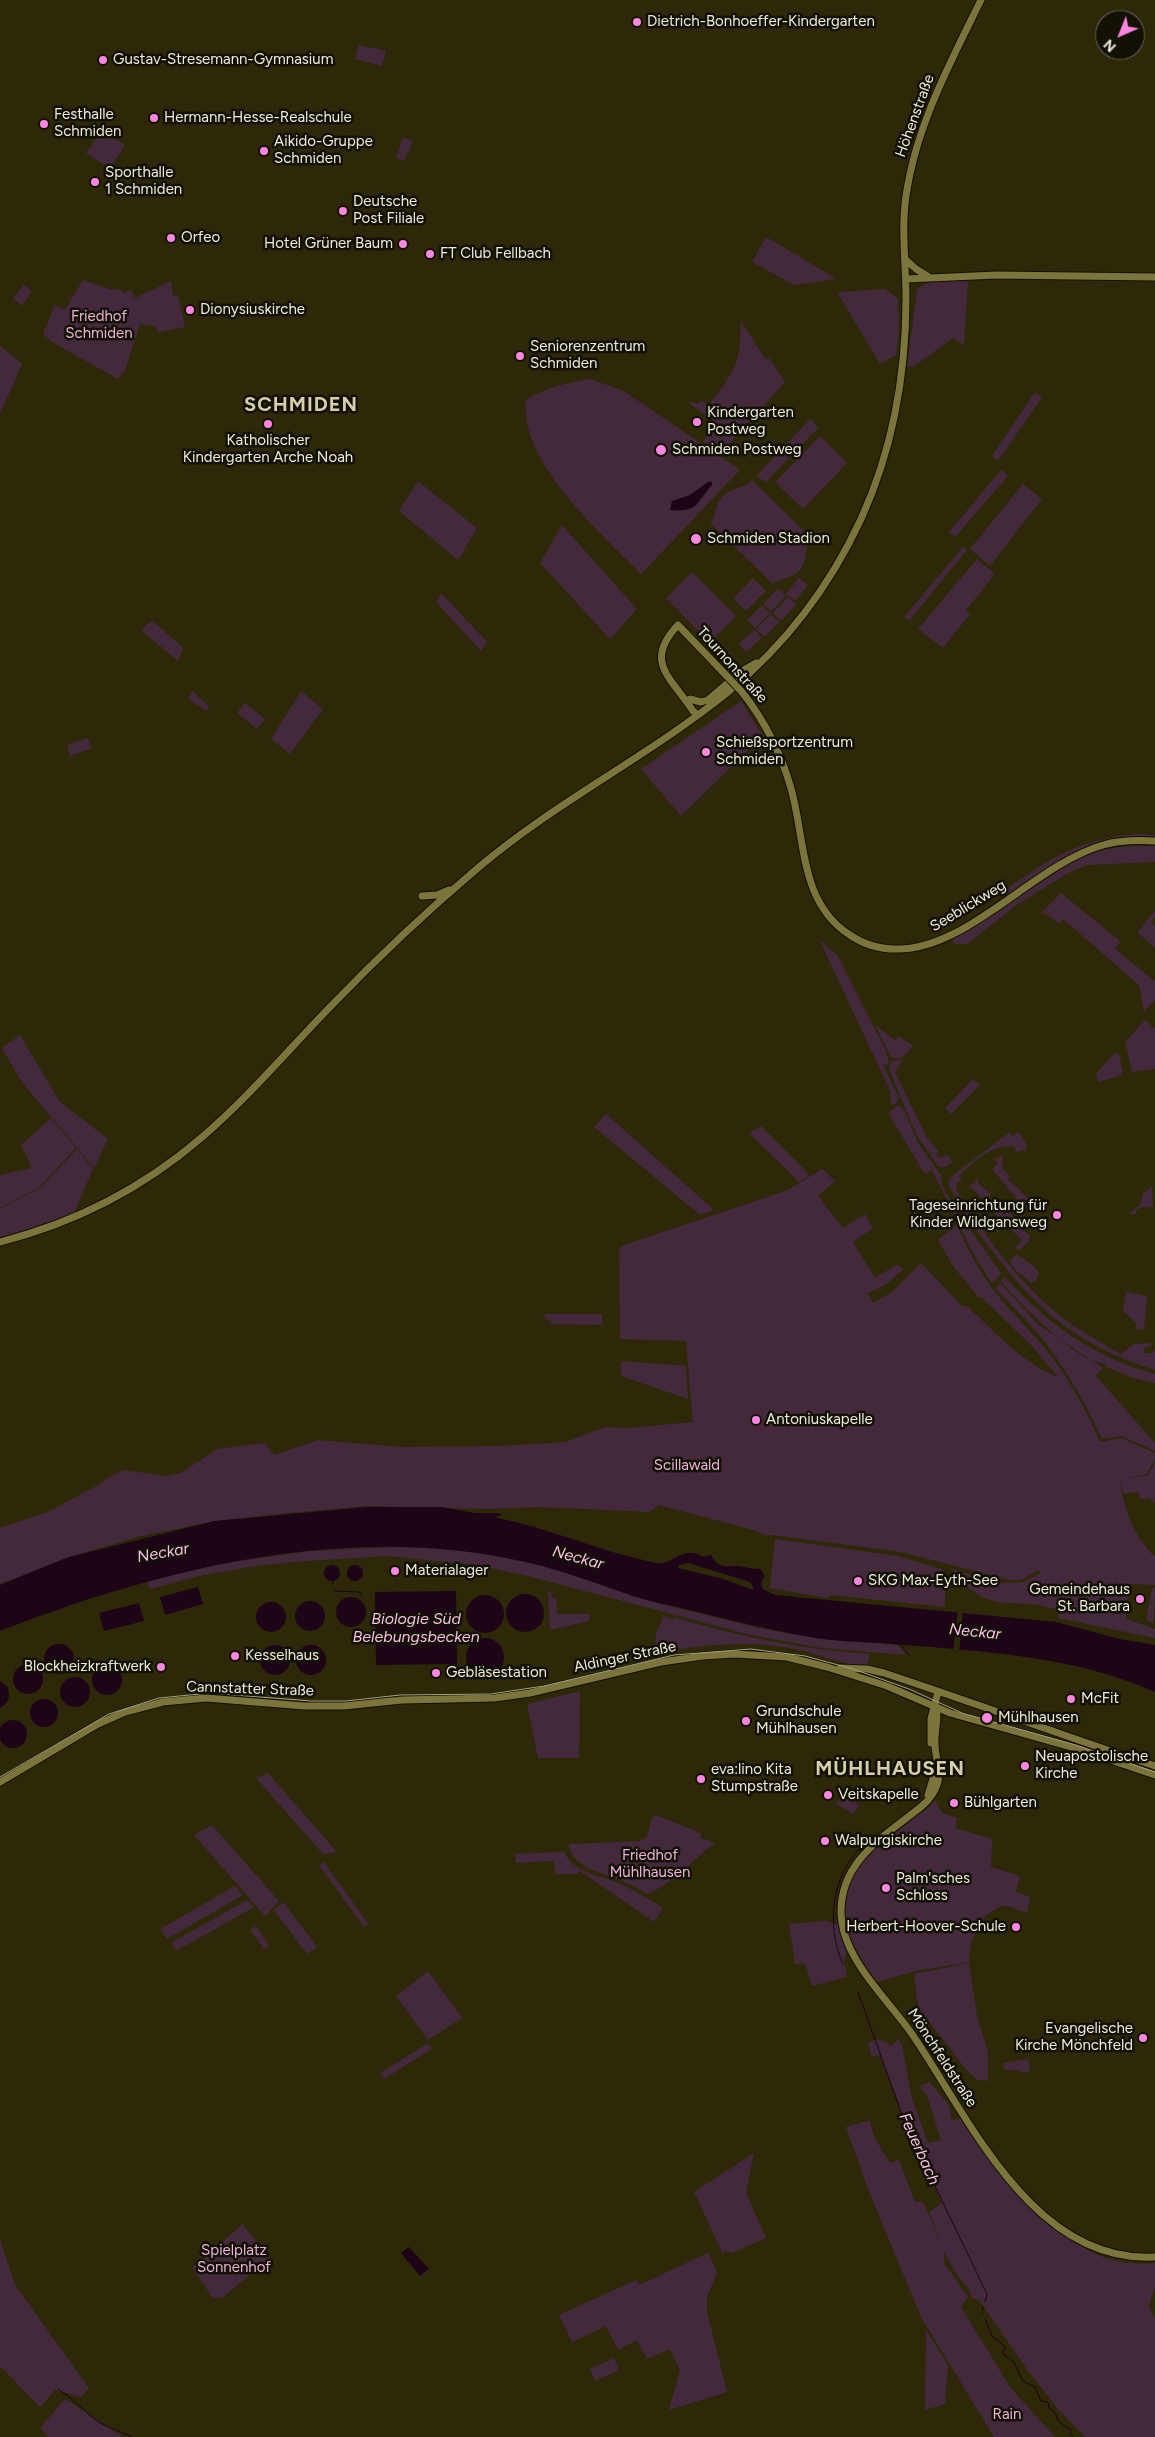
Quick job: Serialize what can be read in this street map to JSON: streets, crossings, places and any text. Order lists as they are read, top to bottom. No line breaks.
{"streets":{"main road":["Höhenstraße","Tournonstraße","Seeblickweg","Aldinger Straße","Cannstatter Straße","Mönchfeldstraße"]},"crossings":[["Tournonstraße","Seeblickweg"],["Aldinger Straße","Cannstatter Straße"],["Aldinger Straße","Mönchfeldstraße"]],"districts":["SCHMIDEN","MÜHLHAUSEN"],"water":["Neckar","Biologie Süd Belebungsbecken","Feuerbach"],"parks":["Friedhof Schmiden","Scillawald","Friedhof Mühlhausen","Spielplatz Sonnenhof","Rain"],"places":["Dietrich-Bonhoeffer-Kindergarten","Gustav-Stresemann-Gymnasium","Hermann-Hesse-Realschule","Festhalle Schmiden","Aikido-Gruppe Schmiden","Sporthalle 1 Schmiden","Deutsche Post Filiale","Orfeo","Hotel Grüner Baum","FT Club Fellbach","Dionysiuskirche","Seniorenzentrum Schmiden","Kindergarten Postweg","Katholischer Kindergarten Arche Noah","Schmiden Postweg","Schmiden Stadion","Schießsportzentrum Schmiden","Tageseinrichtung für Kinder Wildgansweg","Antoniuskapelle","Materialager","SKG Max-Eyth-See","Gemeindehaus St. Barbara","Kesselhaus","Blockheizkraftwerk","Gebläsestation","McFit","Mühlhausen","Grundschule Mühlhausen","Neuapostolische Kirche","eva:lino Kita Stumpstraße","Veitskapelle","Bühlgarten","Walpurgiskirche","Palm'sches Schloss","Herbert-Hoover-Schule","Evangelische Kirche Mönchfeld"],"north":"bottom left"}
